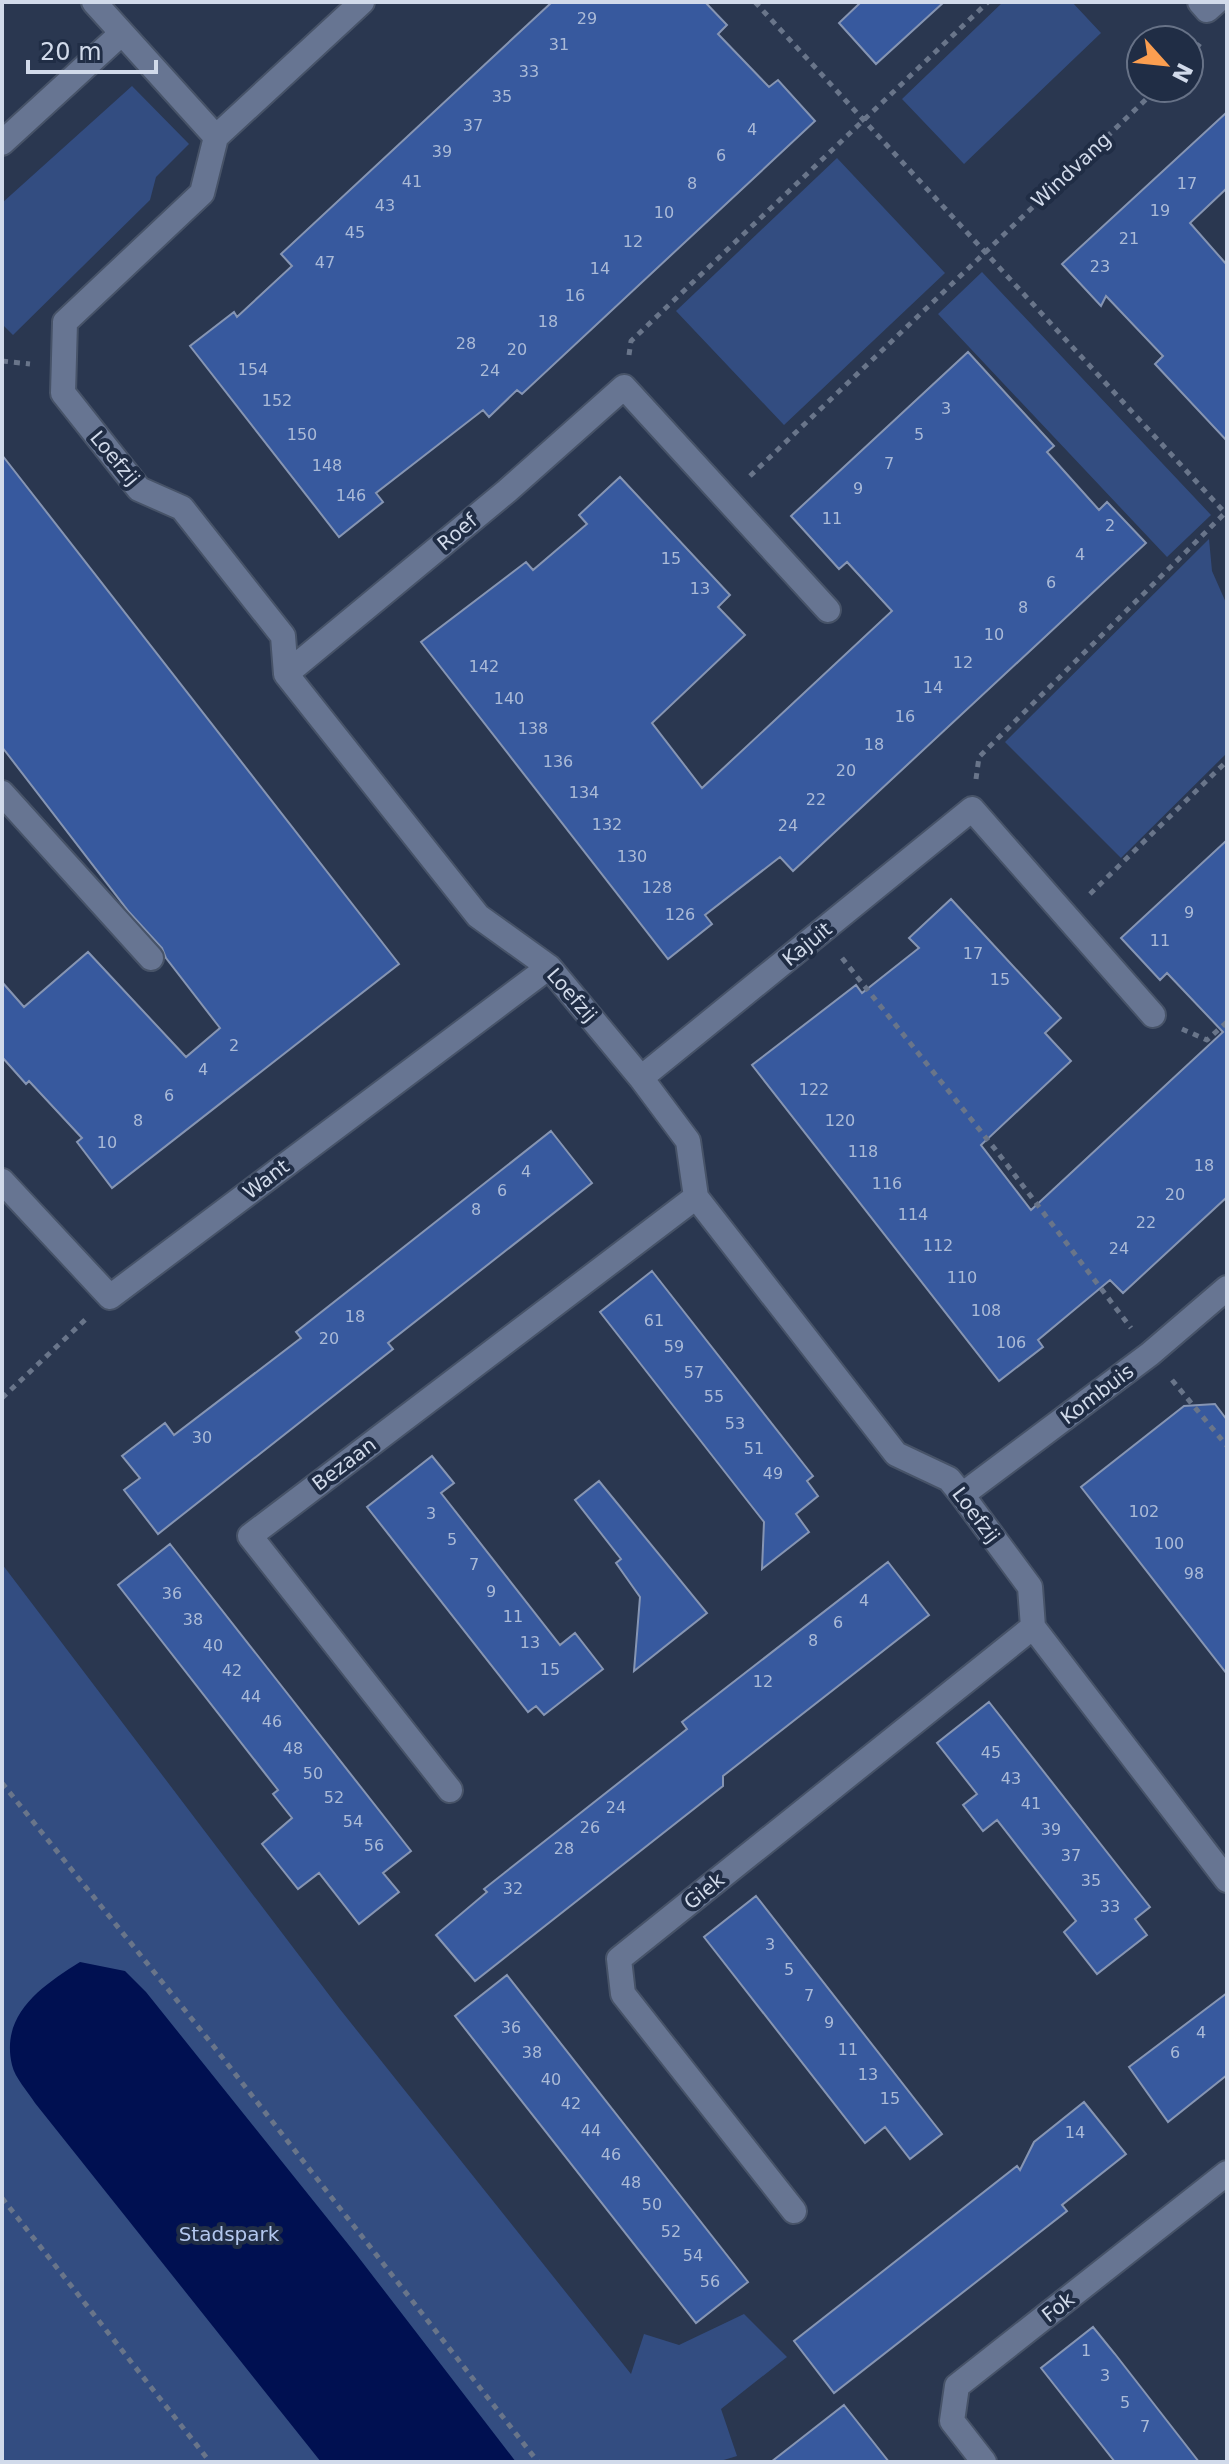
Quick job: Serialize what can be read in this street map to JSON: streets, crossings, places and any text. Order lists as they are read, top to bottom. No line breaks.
{"streets":{"street":["Loefzij","Roef","Kajuit","Want","Kombuis","Bezaan","Giek","Fok"],"path":["Windvang"]},"crossings":[["Loefzij","Roef"],["Loefzij","Kajuit"],["Loefzij","Want"],["Loefzij","Kombuis"],["Loefzij","Bezaan"],["Loefzij","Giek"]],"parks":["Stadspark"],"house_numbers":["29","31","33","35","37","4","39","6","41","8","17","43","19","10","45","21","12","47","23","14","16","18","28","20","154","24","152","3","150","5","7","148","9","146","11","2","4","15","6","13","8","10","12","142","14","140","16","138","18","136","20","134","22","132","24","130","128","9","126","11","17","15","2","4","122","6","8","120","10","118","18","4","116","6","20","8","114","22","112","24","110","108","18","61","20","106","59","57","55","53","30","51","49","102","3","5","100","7","98","9","36","4","11","38","6","8","13","40","15","42","12","44","46","48","45","50","43","52","41","24","54","26","39","56","28","37","35","32","33","3","5","7","9","36","4","11","38","6","13","40","15","42","44","14","46","48","50","52","54","56","1","3","5","7"],"scale_bar":"20 m","north":"bottom right"}
